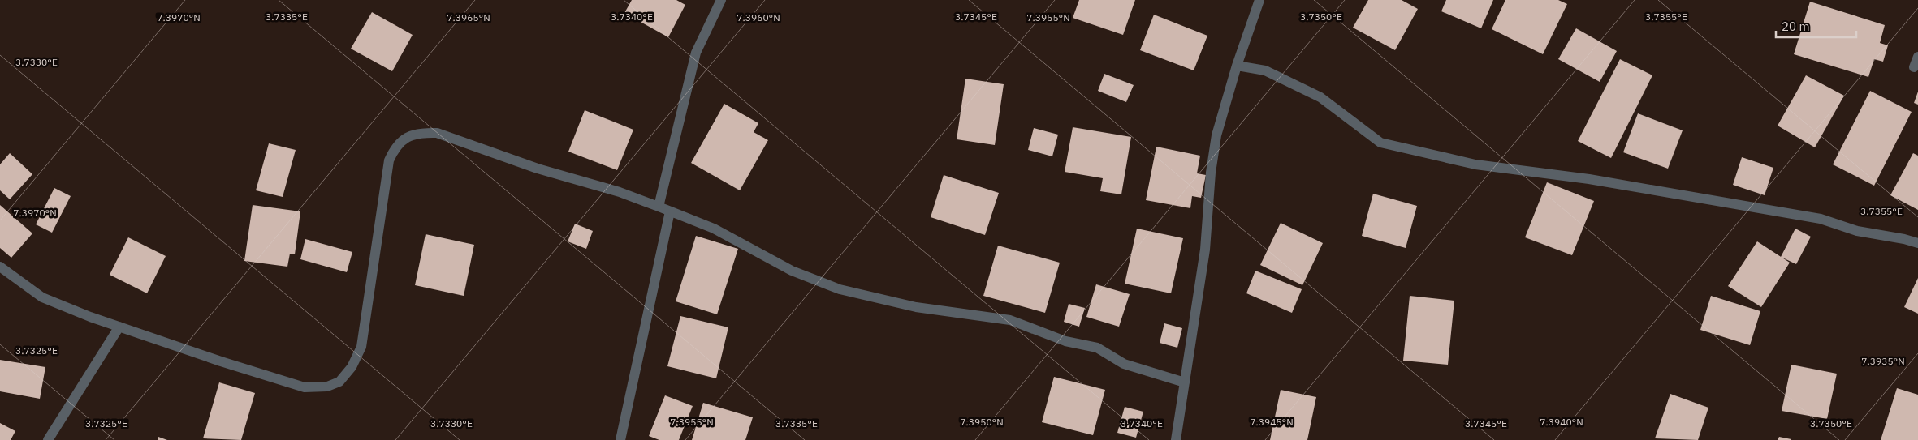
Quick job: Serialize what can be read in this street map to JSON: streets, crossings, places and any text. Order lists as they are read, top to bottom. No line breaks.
{"scale_bar":"20 m","coordinates":["3.7335°E","3.7345°E","3.7340°E","3.7350°E","3.7355°E","7.3970°N","7.3965°N","7.3960°N","7.3955°N","3.7330°E","3.7325°E","7.3935°N","7.3950°N","7.3945°N","7.3940°N"]}
